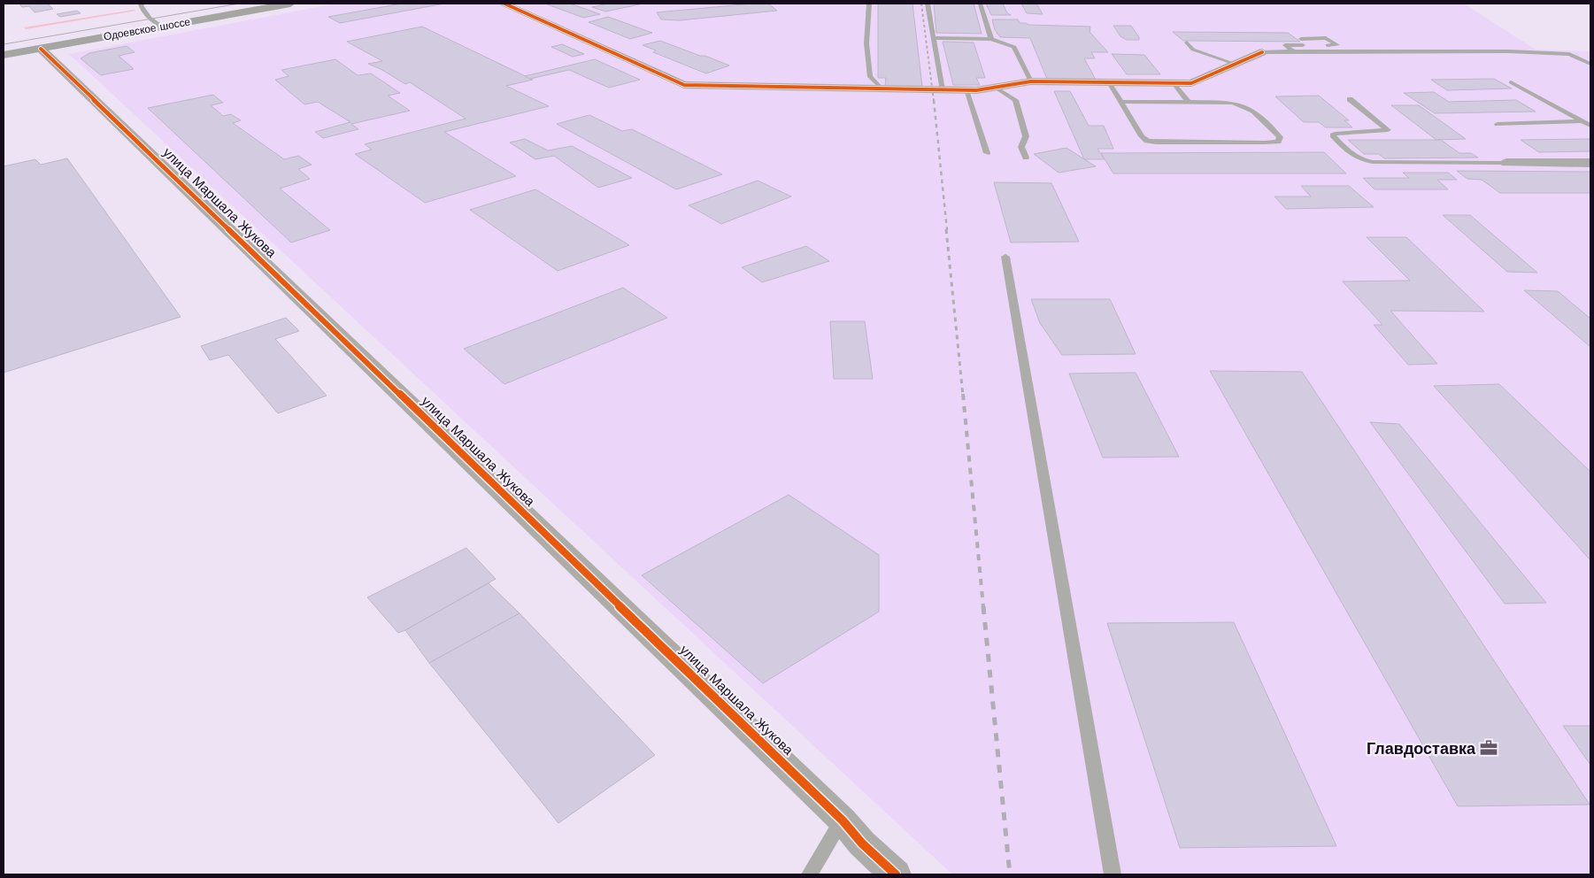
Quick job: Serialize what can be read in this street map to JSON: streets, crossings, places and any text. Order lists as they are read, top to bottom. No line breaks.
{"streets":{"main road":["Одоевское шоссе"],"street":["улица Маршала Жукова"]},"crossings":[["Одоевское шоссе","улица Маршала Жукова"]],"places":{"office":["Главдоставка"]}}
